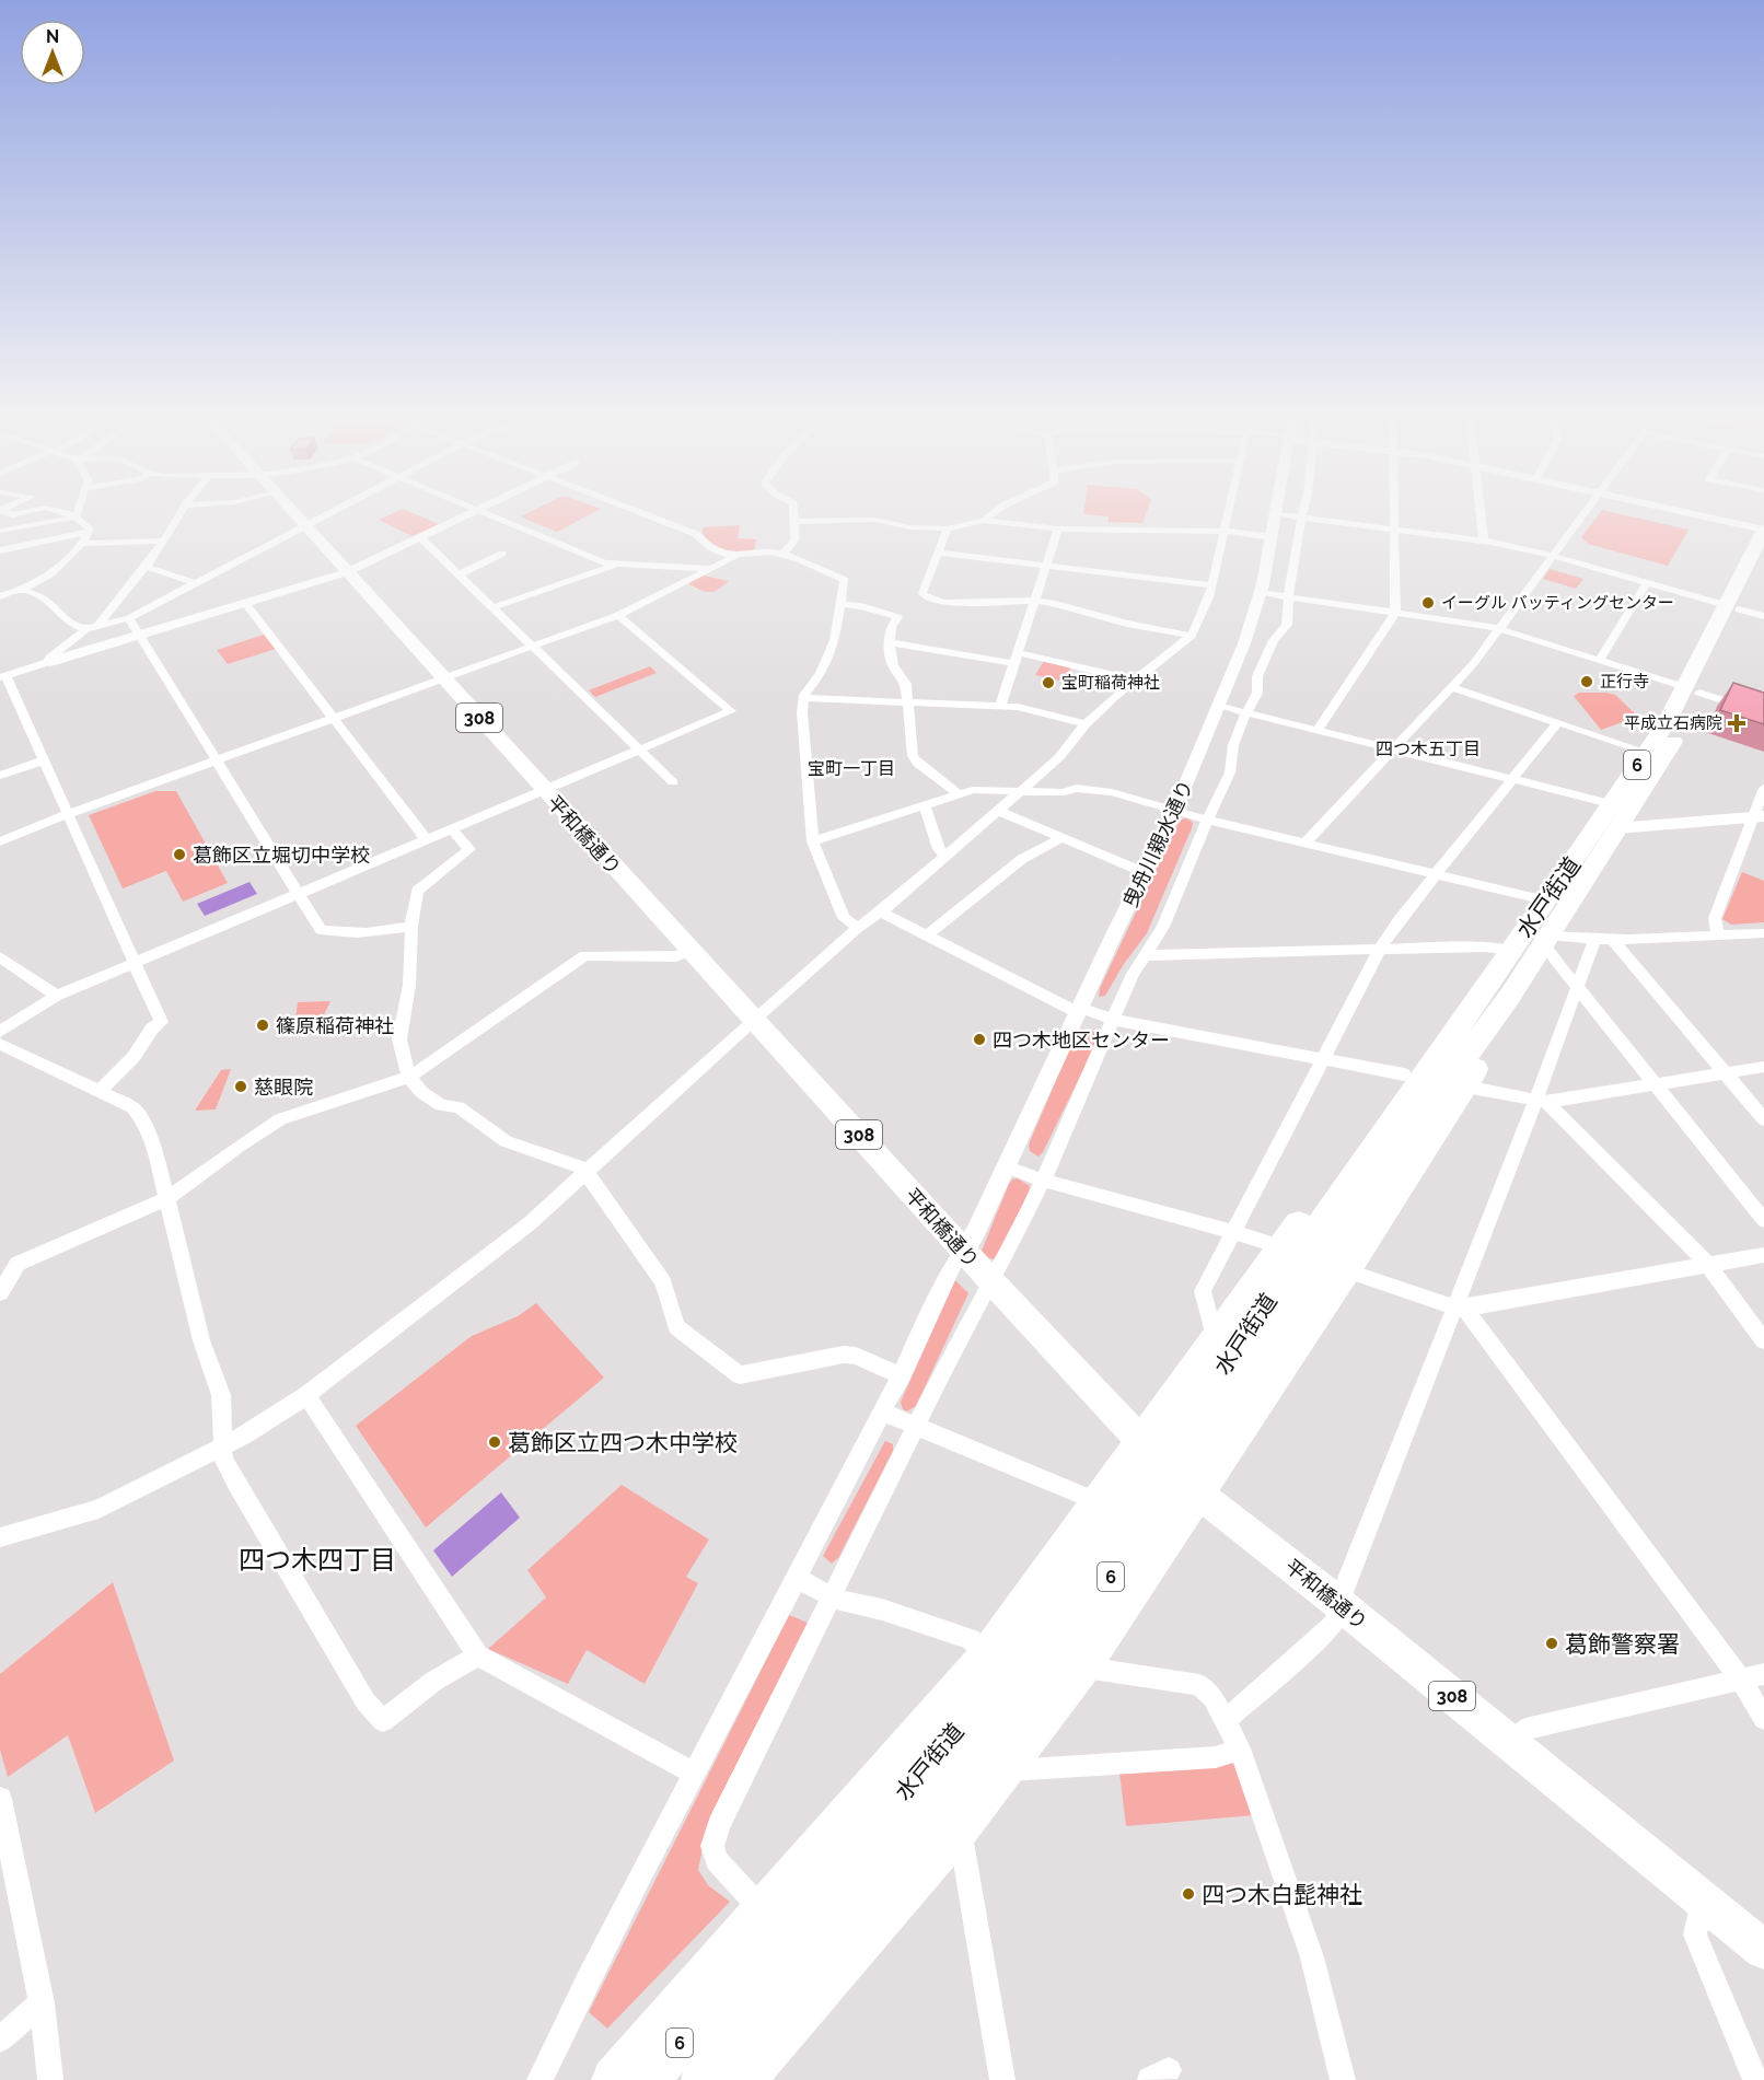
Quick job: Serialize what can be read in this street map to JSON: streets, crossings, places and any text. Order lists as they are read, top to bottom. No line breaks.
{"streets":{"highway":["6","水戸街道"],"main road":["308","平和橋通り"],"street":["曳舟川親水通り"]},"crossings":[["平和橋通り","曳舟川親水通り"]],"districts":["四つ木五丁目","宝町一丁目","四つ木四丁目"],"places":{"other":["イーグル バッティングセンター","正行寺","宝町稲荷神社","葛飾区立堀切中学校","篠原稲荷神社","四つ木地区センター","慈眼院","葛飾区立四つ木中学校","葛飾警察署","四つ木白髭神社"],"health":["平成立石病院"]},"north":"top"}
